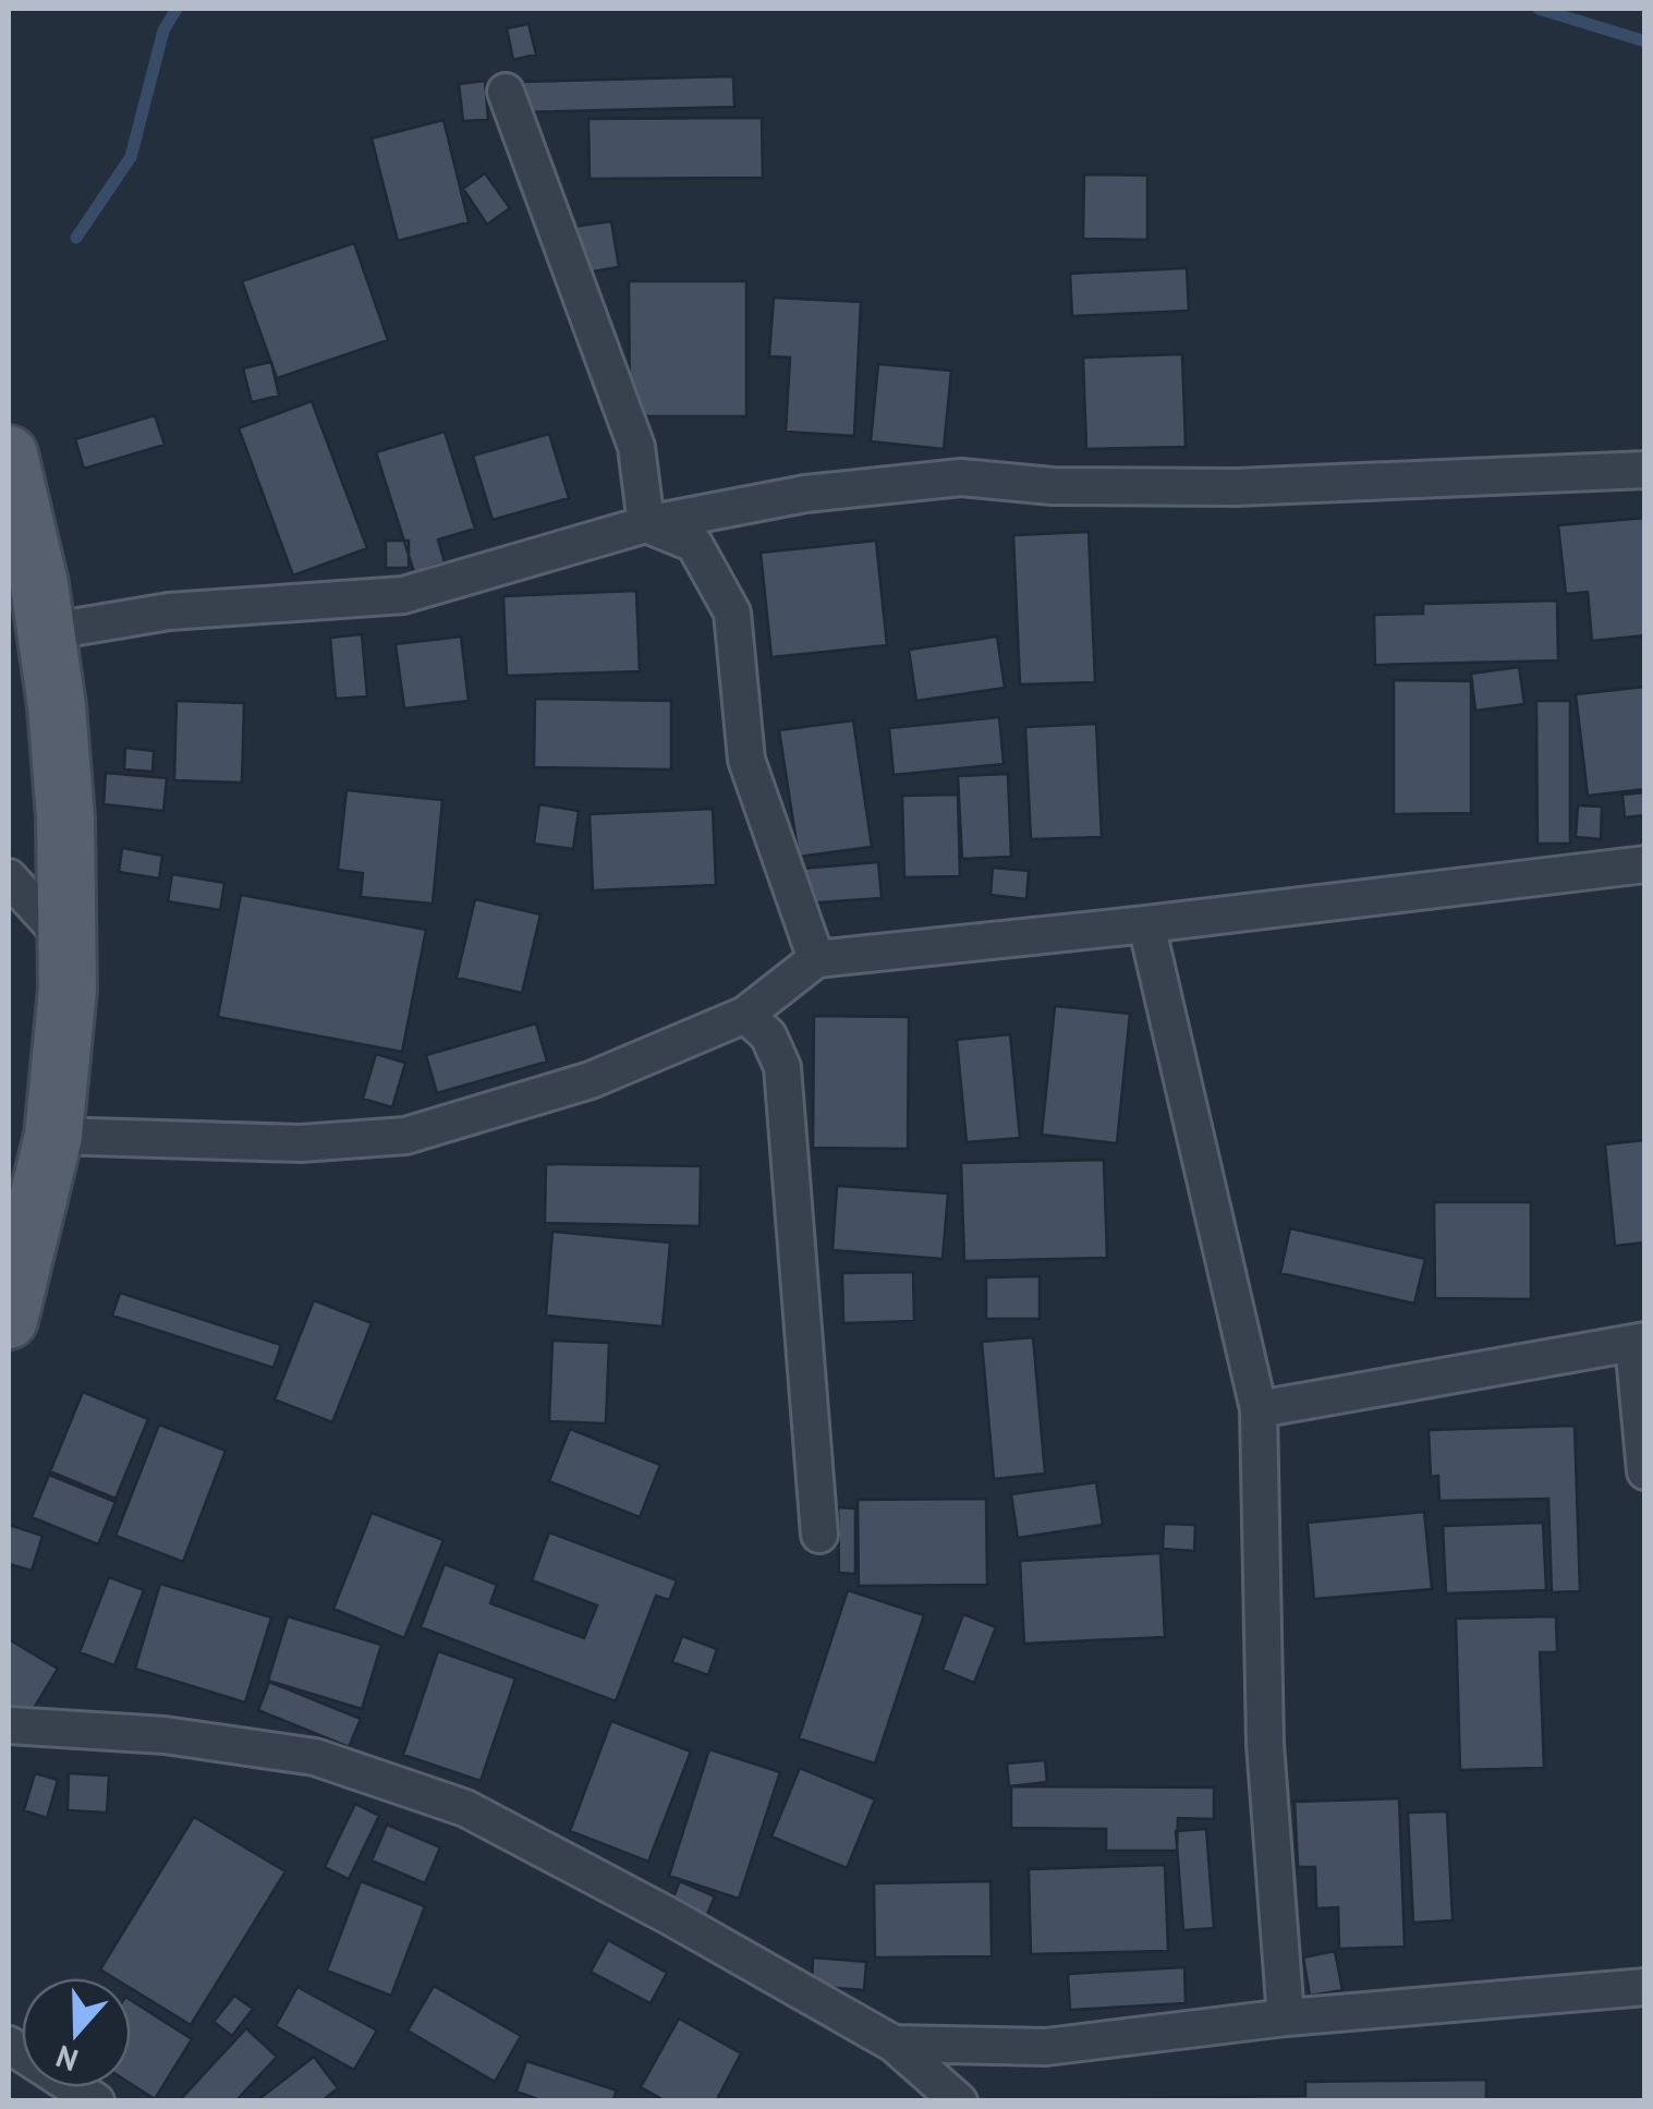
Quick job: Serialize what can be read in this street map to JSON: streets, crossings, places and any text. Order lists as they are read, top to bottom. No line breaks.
{"north":"bottom"}
